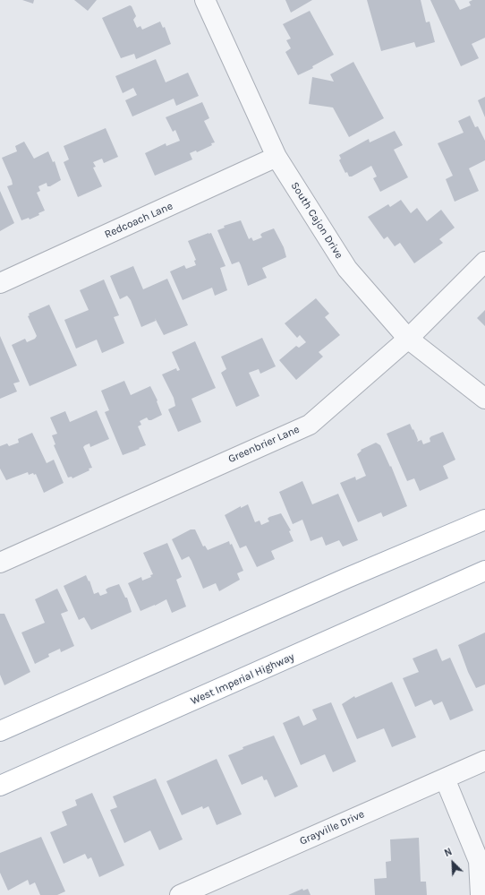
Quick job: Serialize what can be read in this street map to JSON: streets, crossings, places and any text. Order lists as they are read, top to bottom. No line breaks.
{"streets":{"main road":["West Imperial Highway"],"street":["Redcoach Lane","South Cajon Drive","Greenbrier Lane","Grayville Drive"]},"crossings":[["Redcoach Lane","South Cajon Drive"],["South Cajon Drive","Greenbrier Lane"]],"north":"top left"}
